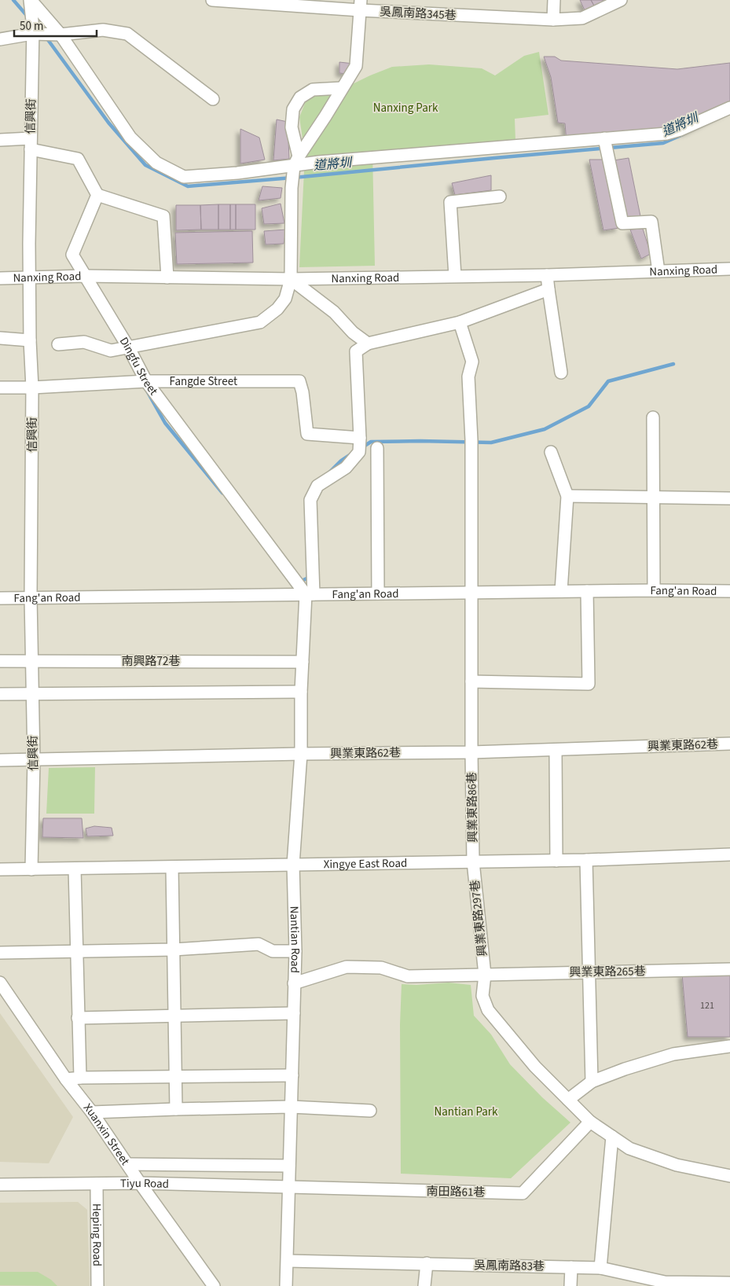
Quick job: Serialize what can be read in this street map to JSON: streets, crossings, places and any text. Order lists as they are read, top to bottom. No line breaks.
{"streets":{"street":["吳鳳南路345巷","信興街","Nanxing Road","Dingfu Street","Fangde Street","Fang'an Road","南興路72巷","興業東路62巷","興業東路86巷","Xingye East Road","興業東路297巷","Nantian Road","興業東路265巷","Xuanxin Street","Tiyu Road","南田路61巷","Heping Road","吳鳳南路83巷"]},"crossings":[["信興街","Nanxing Road"],["信興街","Fangde Street"],["信興街","Fang'an Road"],["信興街","南興路72巷"],["信興街","興業東路62巷"],["信興街","Xingye East Road"],["Nanxing Road","Dingfu Street"],["Dingfu Street","Fangde Street"],["Dingfu Street","Fang'an Road"],["Dingfu Street","Nantian Road"],["Fangde Street","Nantian Road"],["Fang'an Road","興業東路86巷"],["Fang'an Road","Nantian Road"],["南興路72巷","Nantian Road"],["興業東路62巷","興業東路86巷"],["興業東路62巷","Nantian Road"],["興業東路86巷","Xingye East Road"],["興業東路86巷","興業東路297巷"],["Xingye East Road","興業東路297巷"],["Xingye East Road","Nantian Road"],["興業東路297巷","興業東路265巷"],["興業東路297巷","南田路61巷"],["Nantian Road","興業東路265巷"],["Nantian Road","Tiyu Road"],["Nantian Road","南田路61巷"],["Nantian Road","吳鳳南路83巷"],["Xuanxin Street","Tiyu Road"],["Tiyu Road","南田路61巷"],["Tiyu Road","Heping Road"]],"water":["道將圳"],"parks":["Nanxing Park","Nantian Park"],"house_numbers":["121"],"scale_bar":"50 m"}
